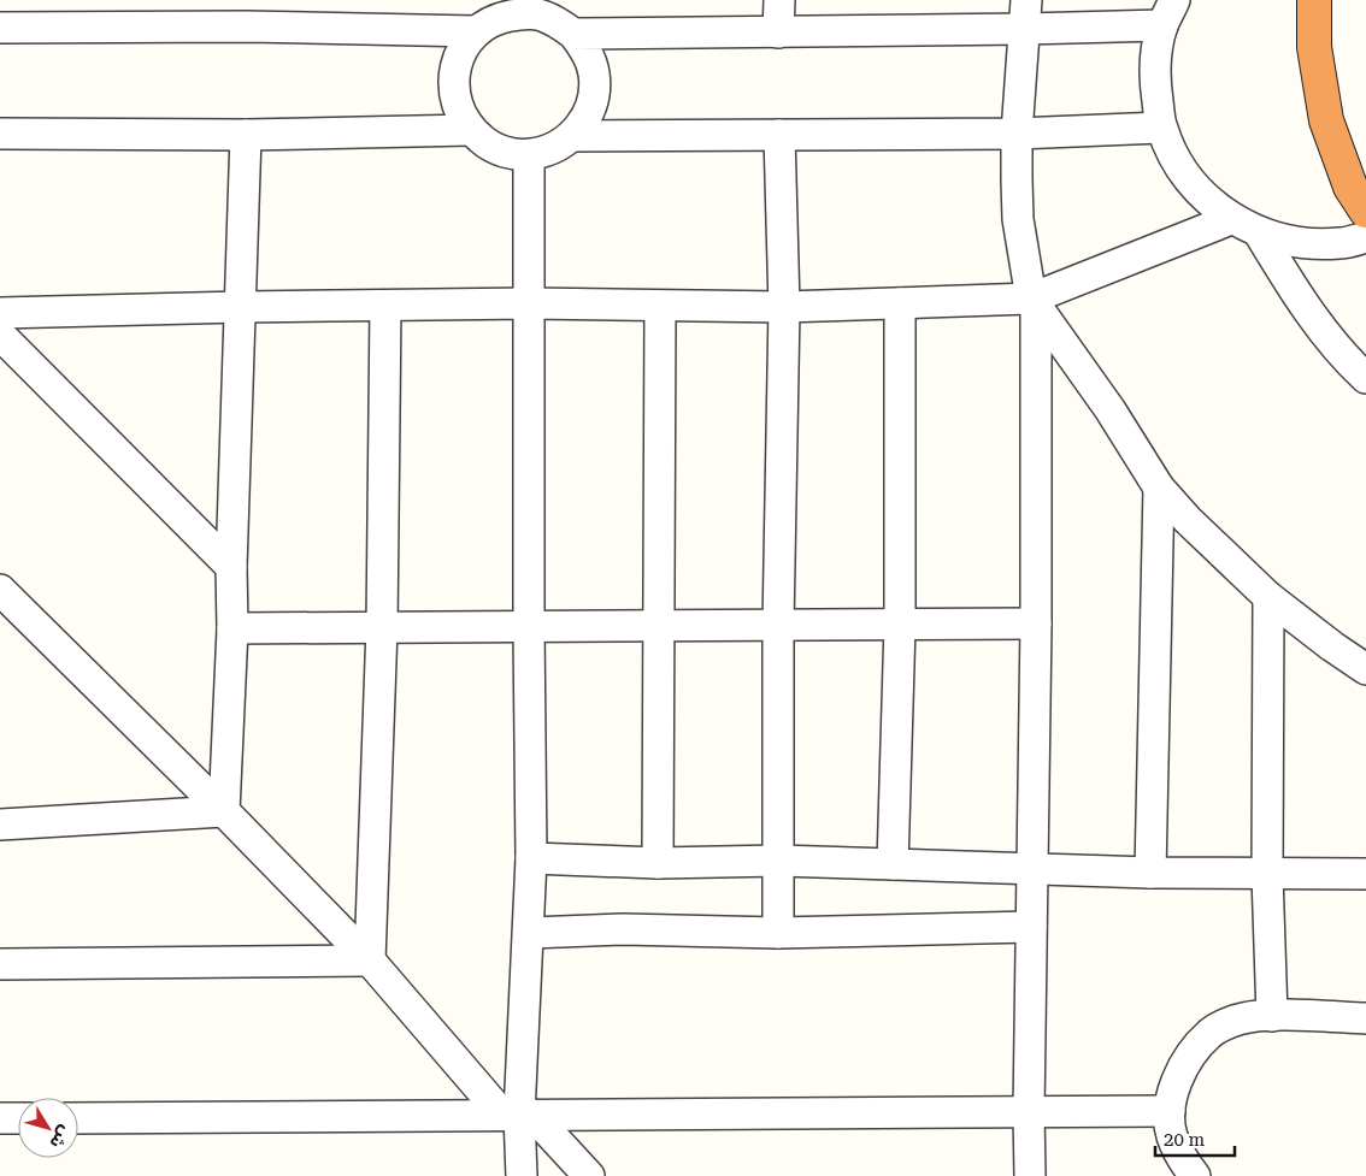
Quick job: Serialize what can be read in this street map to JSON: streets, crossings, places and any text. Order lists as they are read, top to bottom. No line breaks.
{"scale_bar":"20 m","north":"bottom right"}
